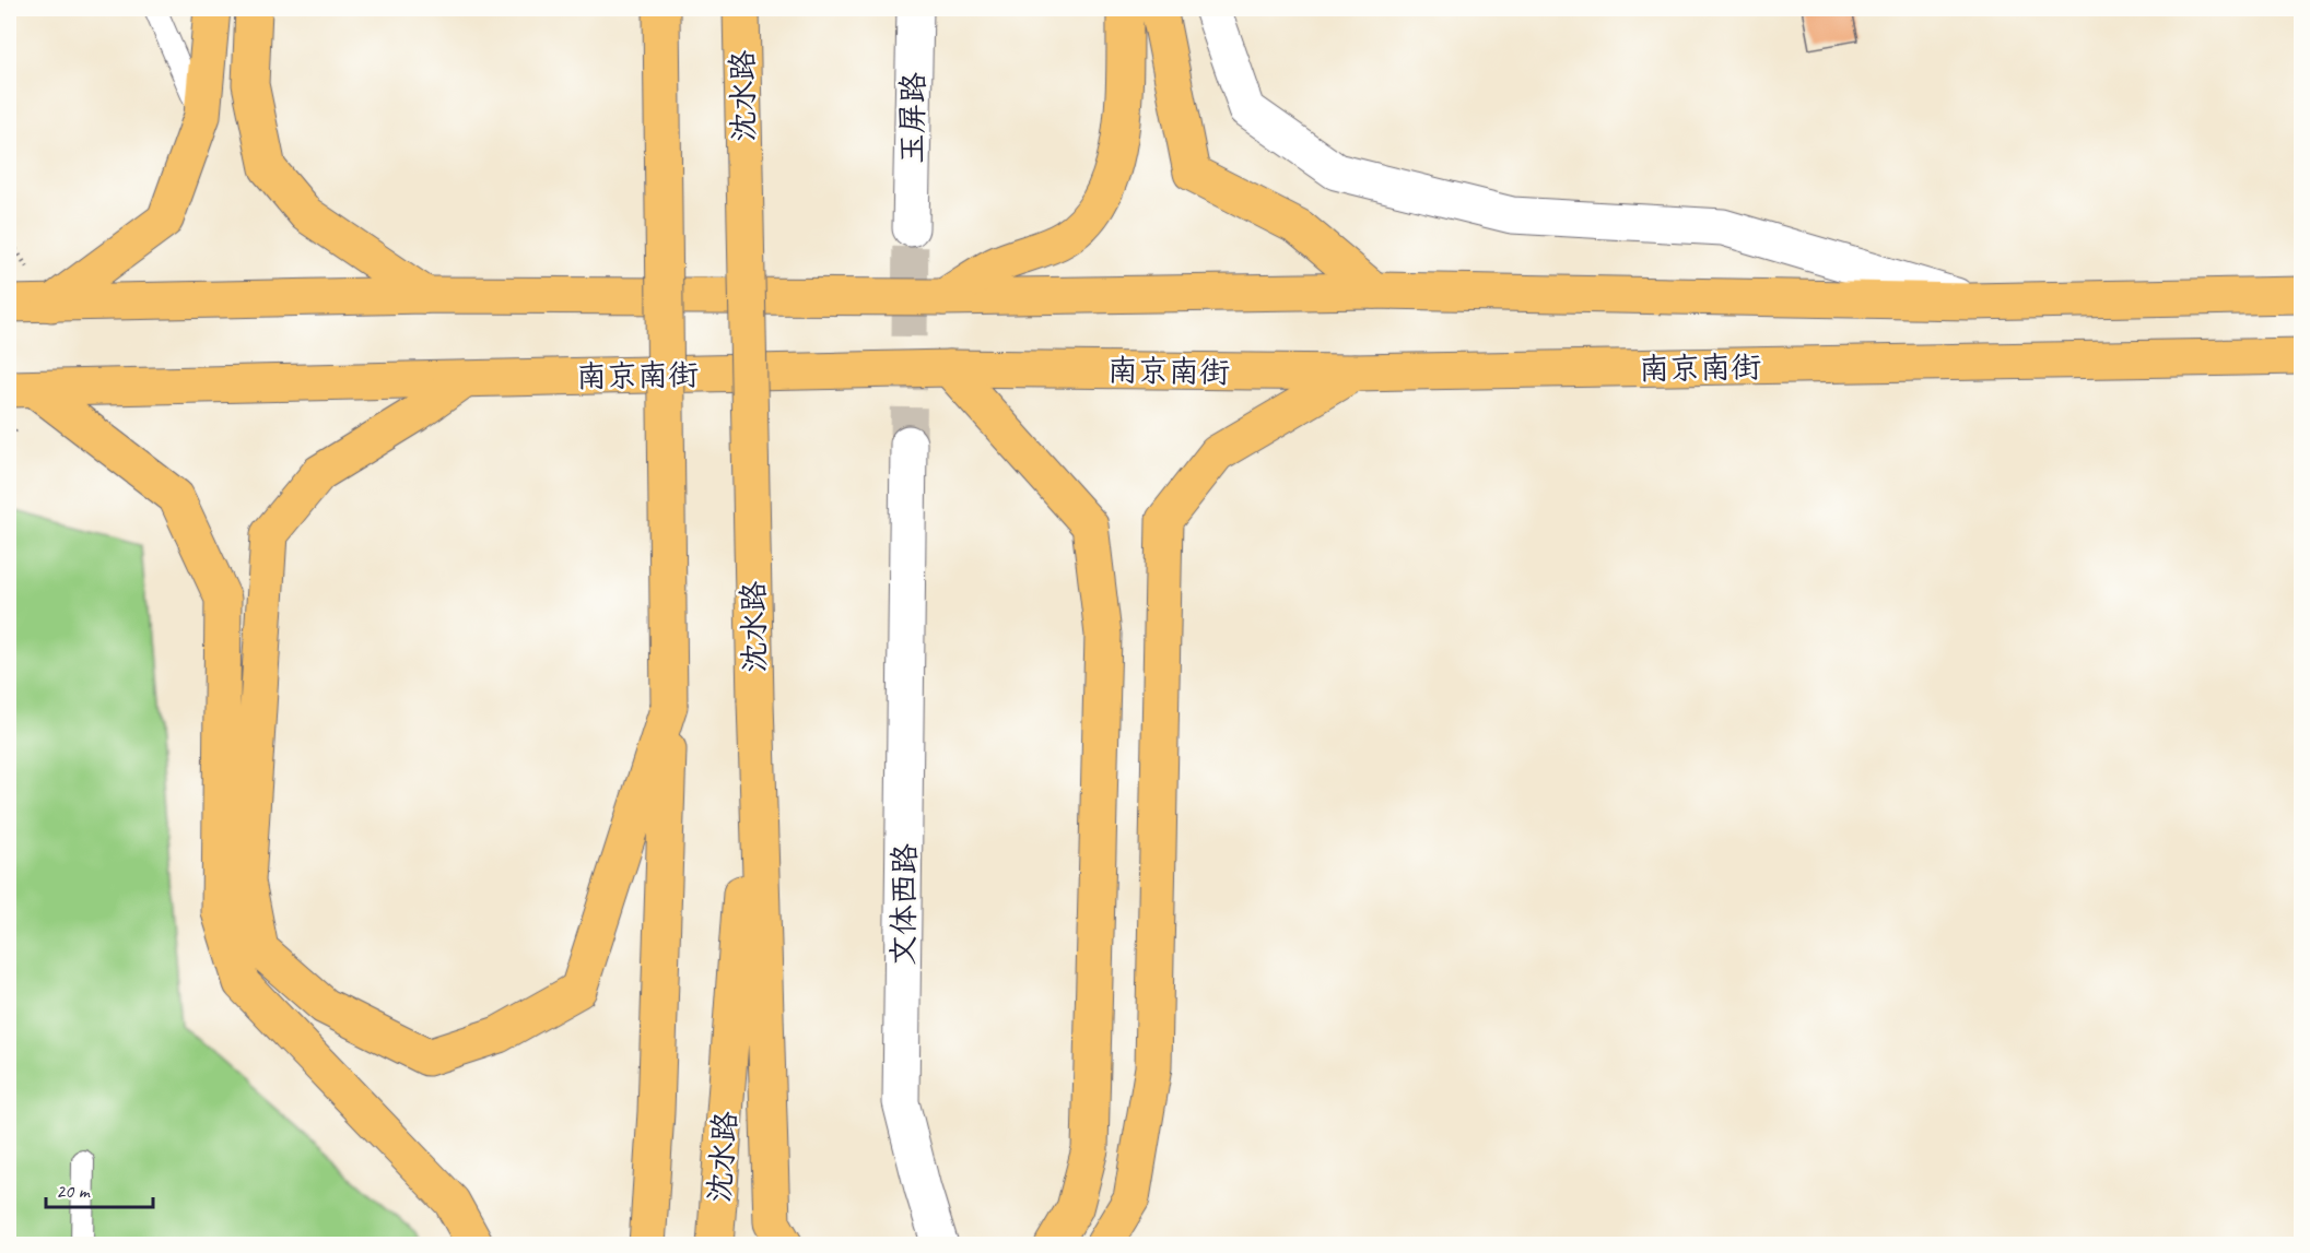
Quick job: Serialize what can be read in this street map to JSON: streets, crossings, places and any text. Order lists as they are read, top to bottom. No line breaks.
{"streets":{"main road":["沈水路","南京南街"],"street":["玉屏路","文体西路"]},"scale_bar":"20 m"}
